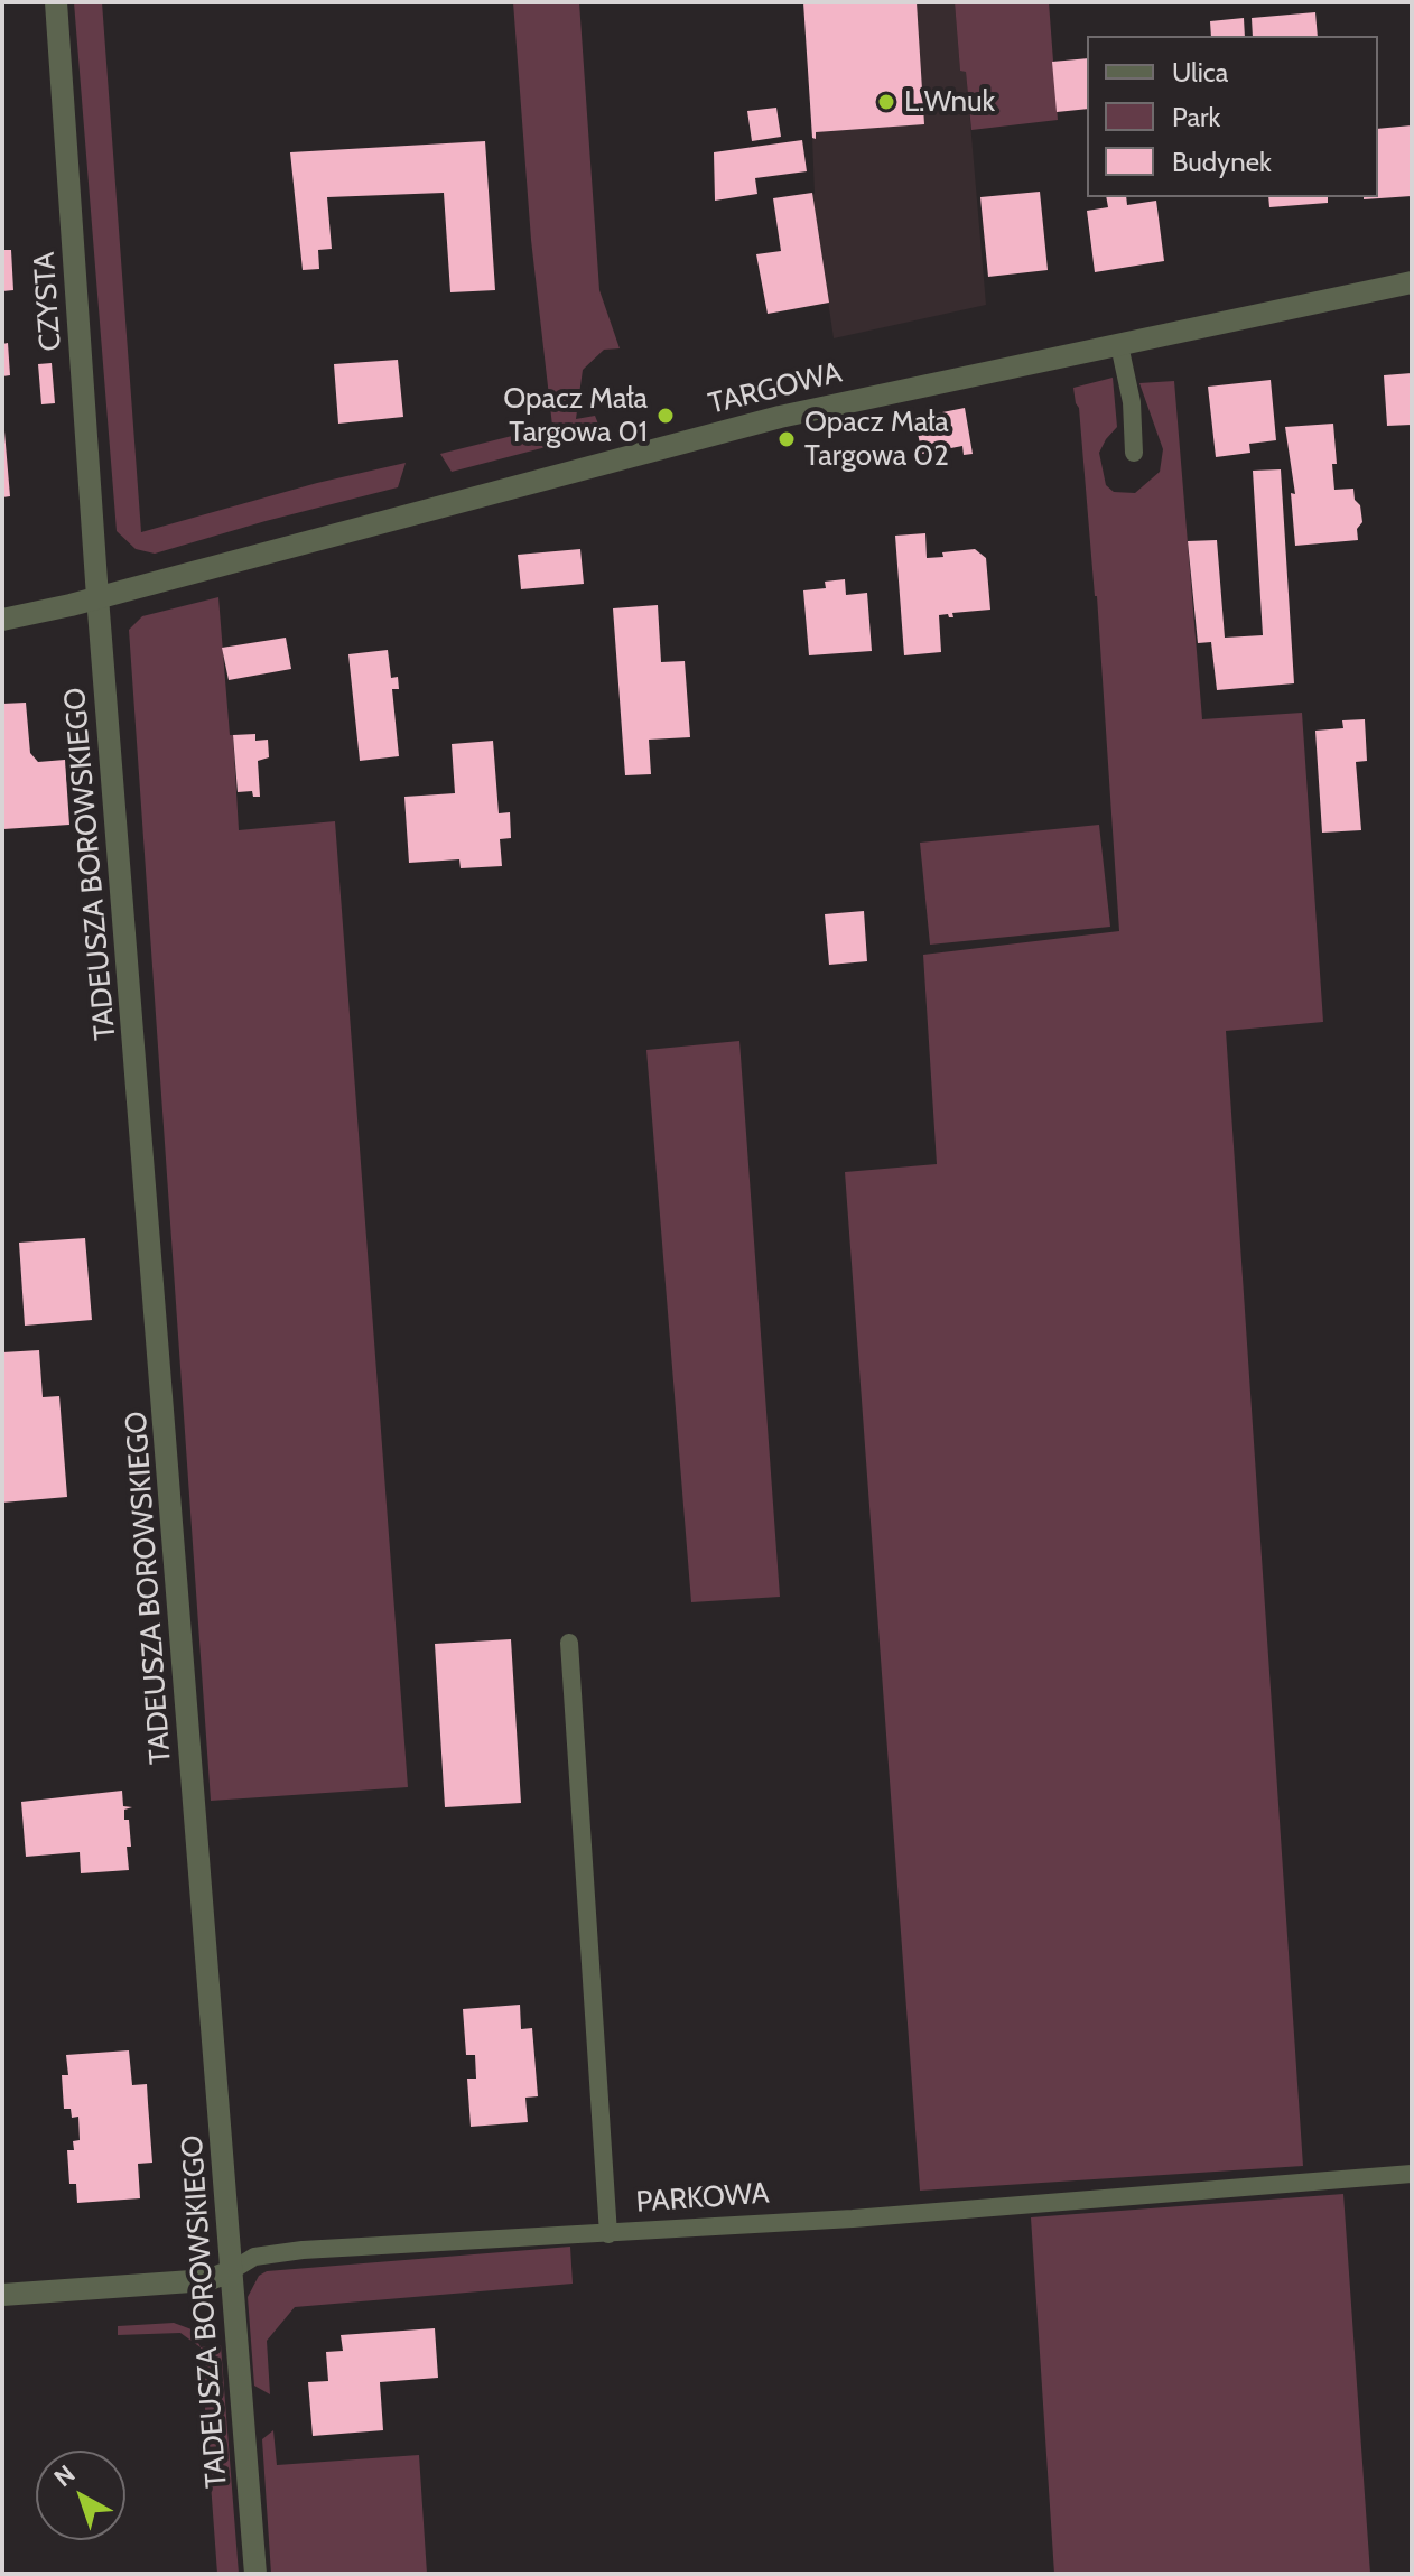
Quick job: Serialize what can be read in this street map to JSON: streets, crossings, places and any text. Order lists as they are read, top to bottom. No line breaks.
{"streets":{"street":["CZYSTA","TARGOWA","TADEUSZA BOROWSKIEGO","PARKOWA"]},"crossings":[["CZYSTA","TARGOWA"],["CZYSTA","TADEUSZA BOROWSKIEGO"],["TARGOWA","TADEUSZA BOROWSKIEGO"],["TADEUSZA BOROWSKIEGO","PARKOWA"]],"places":["L.Wnuk","Opacz Mała Targowa 01","Opacz Mała Targowa 02"],"legend":["Ulica","Park","Budynek"],"north":"top left"}
